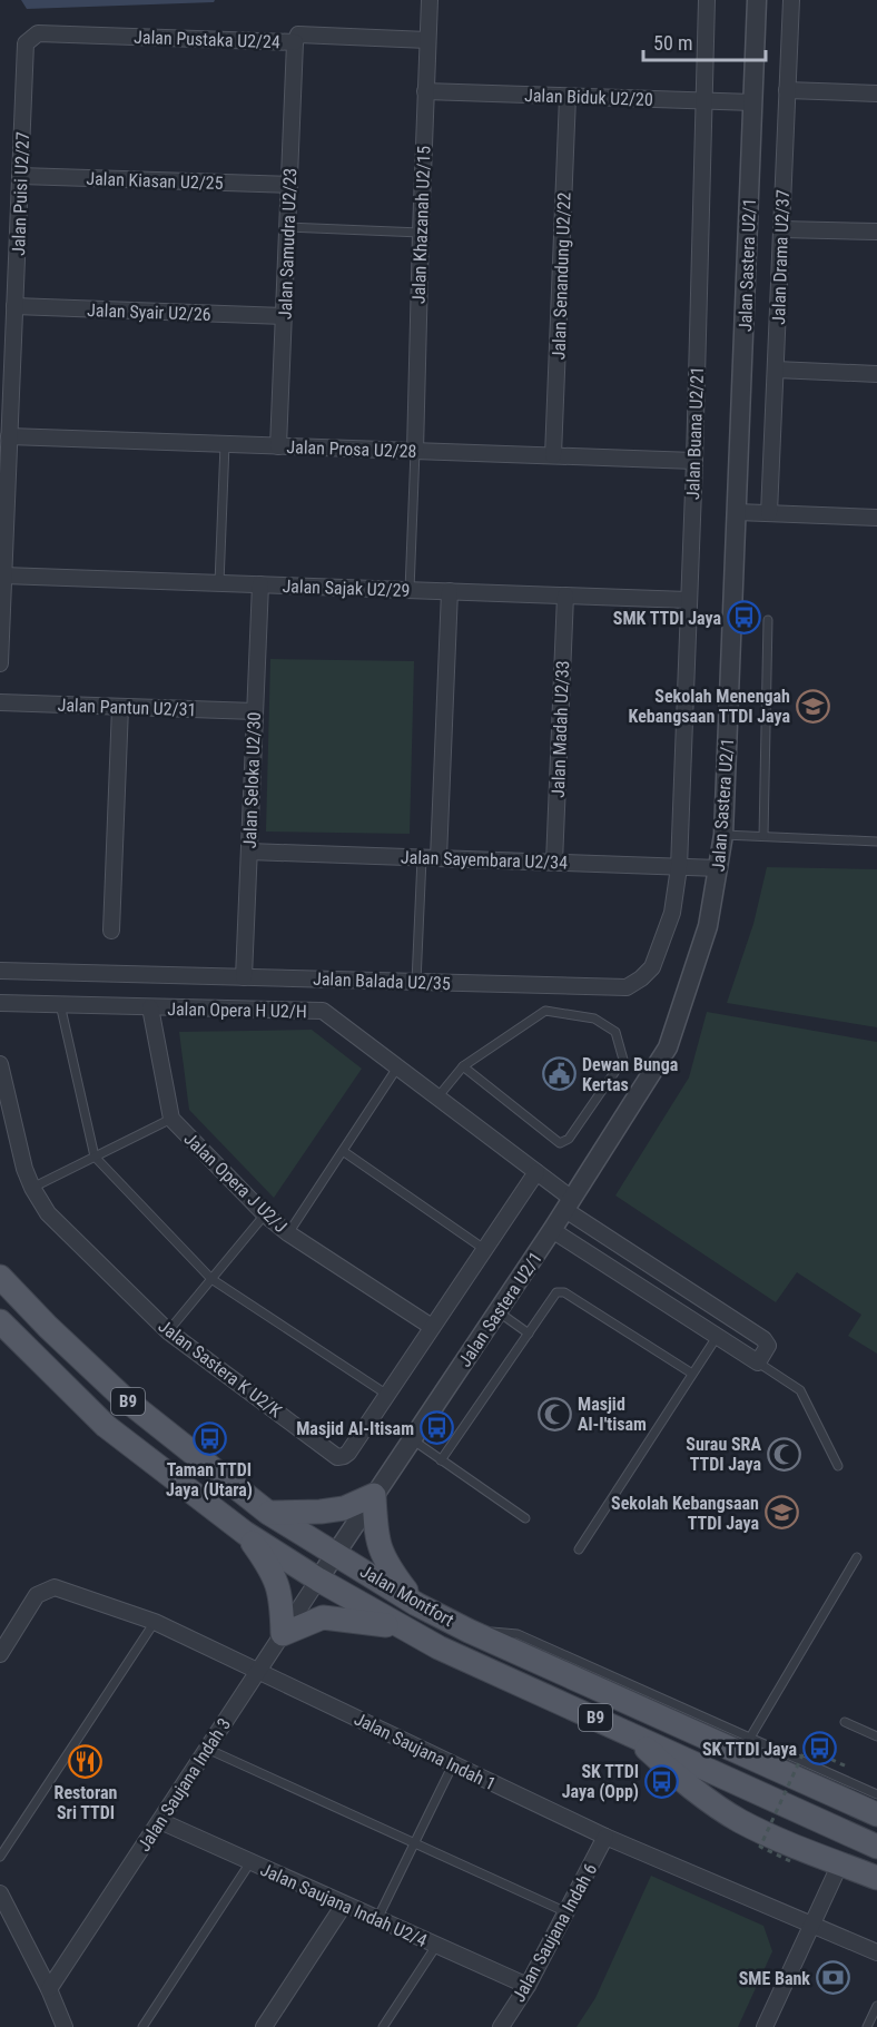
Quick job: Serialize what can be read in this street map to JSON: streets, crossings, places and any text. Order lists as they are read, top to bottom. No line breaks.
{"streets":{"main road":["B9","Jalan Montfort"],"street":["Jalan Pustaka U2/24","Jalan Biduk U2/20","Jalan Kiasan U2/25","Jalan Puisi U2/27","Jalan Khazanah U2/15","Jalan Samudra U2/23","Jalan Drama U2/37","Jalan Sastera U2/1","Jalan Senandung U2/22","Jalan Syair U2/26","Jalan Buana U2/21","Jalan Prosa U2/28","Jalan Sajak U2/29","Jalan Pantun U2/31","Jalan Madah U2/33","Jalan Seloka U2/30","Jalan Sayembara U2/34","Jalan Balada U2/35","Jalan Opera H U2/H","Jalan Opera J U2/J","Jalan Sastera K U2/K","Jalan Saujana Indah 1","Jalan Saujana Indah 3","Jalan Saujana Indah U2/4","Jalan Saujana Indah 6"]},"crossings":[["Jalan Pustaka U2/24","Jalan Puisi U2/27"],["Jalan Pustaka U2/24","Jalan Khazanah U2/15"],["Jalan Pustaka U2/24","Jalan Samudra U2/23"],["Jalan Biduk U2/20","Jalan Khazanah U2/15"],["Jalan Biduk U2/20","Jalan Sastera U2/1"],["Jalan Biduk U2/20","Jalan Senandung U2/22"],["Jalan Biduk U2/20","Jalan Buana U2/21"],["Jalan Kiasan U2/25","Jalan Puisi U2/27"],["Jalan Kiasan U2/25","Jalan Samudra U2/23"],["Jalan Puisi U2/27","Jalan Syair U2/26"],["Jalan Puisi U2/27","Jalan Prosa U2/28"],["Jalan Puisi U2/27","Jalan Sajak U2/29"],["Jalan Khazanah U2/15","Jalan Prosa U2/28"],["Jalan Samudra U2/23","Jalan Syair U2/26"],["Jalan Samudra U2/23","Jalan Prosa U2/28"],["Jalan Sastera U2/1","Jalan Sayembara U2/34"],["Jalan Sastera U2/1","Jalan Opera H U2/H"],["Jalan Sastera U2/1","Jalan Montfort"],["Jalan Sastera U2/1","Jalan Saujana Indah 3"],["Jalan Senandung U2/22","Jalan Prosa U2/28"],["Jalan Buana U2/21","Jalan Prosa U2/28"],["Jalan Buana U2/21","Jalan Sajak U2/29"],["Jalan Buana U2/21","Jalan Sayembara U2/34"],["Jalan Buana U2/21","Jalan Balada U2/35"],["Jalan Sajak U2/29","Jalan Madah U2/33"],["Jalan Sajak U2/29","Jalan Seloka U2/30"],["Jalan Pantun U2/31","Jalan Seloka U2/30"],["Jalan Madah U2/33","Jalan Sayembara U2/34"],["Jalan Seloka U2/30","Jalan Sayembara U2/34"],["Jalan Seloka U2/30","Jalan Balada U2/35"],["Jalan Sayembara U2/34","Jalan Balada U2/35"],["Jalan Opera H U2/H","Jalan Opera J U2/J"],["Jalan Opera H U2/H","Jalan Sastera K U2/K"],["Jalan Opera J U2/J","Jalan Sastera K U2/K"],["Jalan Montfort","Jalan Saujana Indah 3"],["Jalan Saujana Indah 1","Jalan Saujana Indah 3"],["Jalan Saujana Indah 1","Jalan Saujana Indah 6"],["Jalan Saujana Indah 3","Jalan Saujana Indah U2/4"],["Jalan Saujana Indah U2/4","Jalan Saujana Indah 6"]],"places":{"bus stop":["SMK TTDI Jaya","Masjid Al-Itisam","Taman TTDI Jaya (Utara)","SK TTDI Jaya","SK TTDI Jaya (Opp)"],"school or university":["Sekolah Menengah Kebangsaan TTDI Jaya","Sekolah Kebangsaan TTDI Jaya"],"public building":["Dewan Bunga Kertas"],"mosque":["Masjid Al-I'tisam","Surau SRA TTDI Jaya"],"restaurant":["Restoran Sri TTDI"],"bank":["SME Bank"]},"scale_bar":"50 m"}
